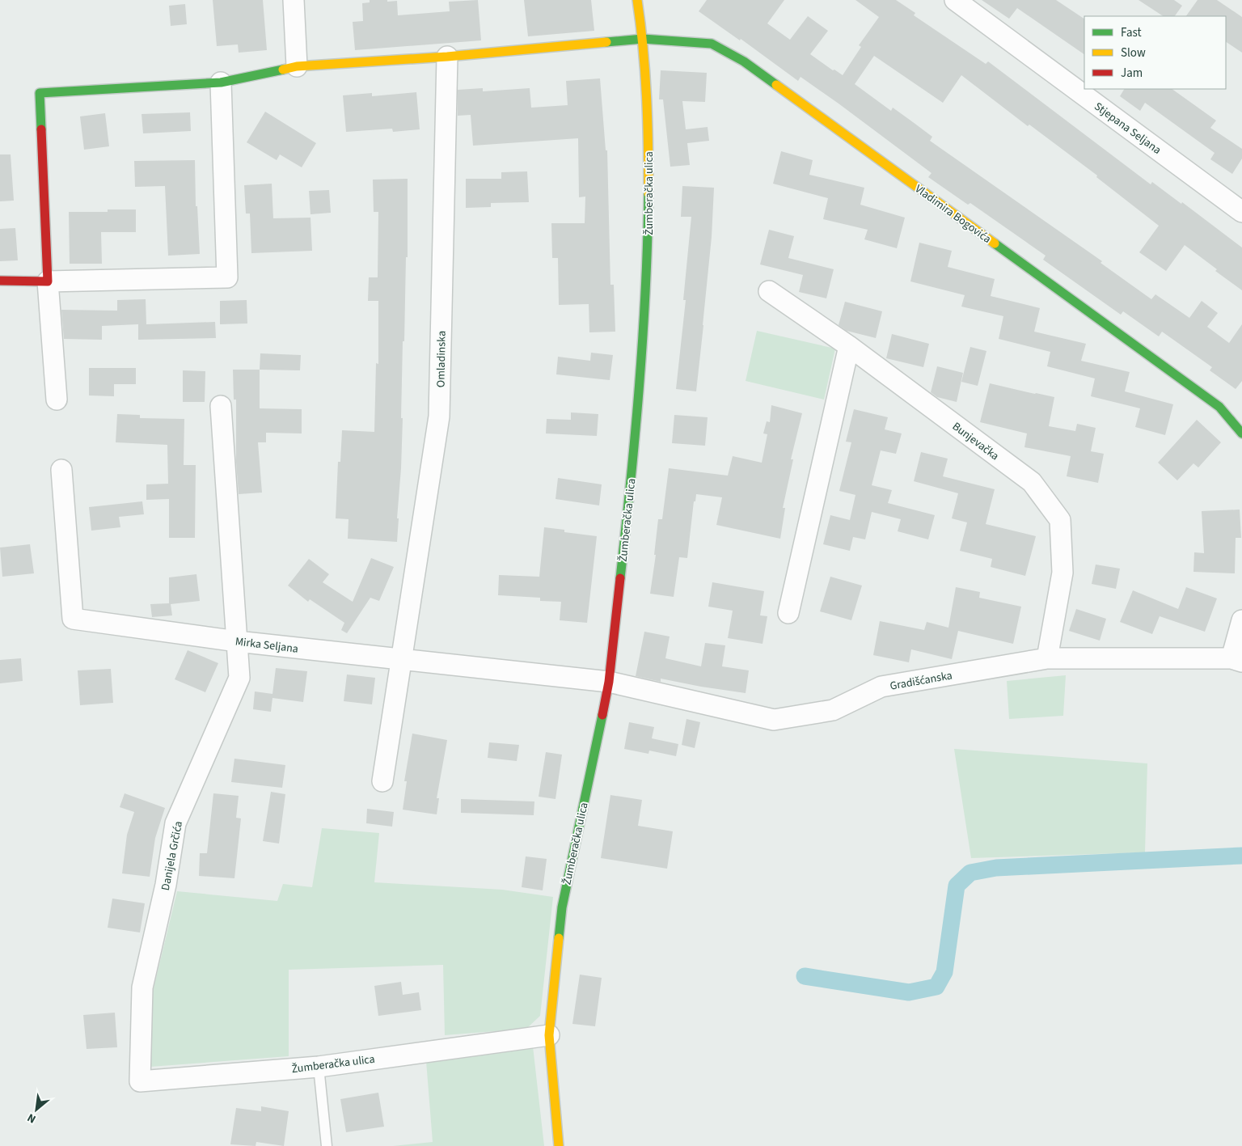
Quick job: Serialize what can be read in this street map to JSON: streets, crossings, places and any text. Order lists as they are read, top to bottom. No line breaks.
{"streets":{"street":["Stjepana Seljana","Žumberačka ulica","Vladimira Bogovića","Omladinska","Bunjevačka","Mirka Seljana","Gradišćanska","Danijela Grčića"]},"crossings":[["Žumberačka ulica","Vladimira Bogovića"],["Žumberačka ulica","Mirka Seljana"],["Žumberačka ulica","Gradišćanska"],["Žumberačka ulica","Danijela Grčića"],["Vladimira Bogovića","Omladinska"],["Omladinska","Mirka Seljana"],["Bunjevačka","Gradišćanska"],["Mirka Seljana","Gradišćanska"],["Mirka Seljana","Danijela Grčića"]],"legend":["Fast","Slow","Jam"],"north":"bottom left"}
